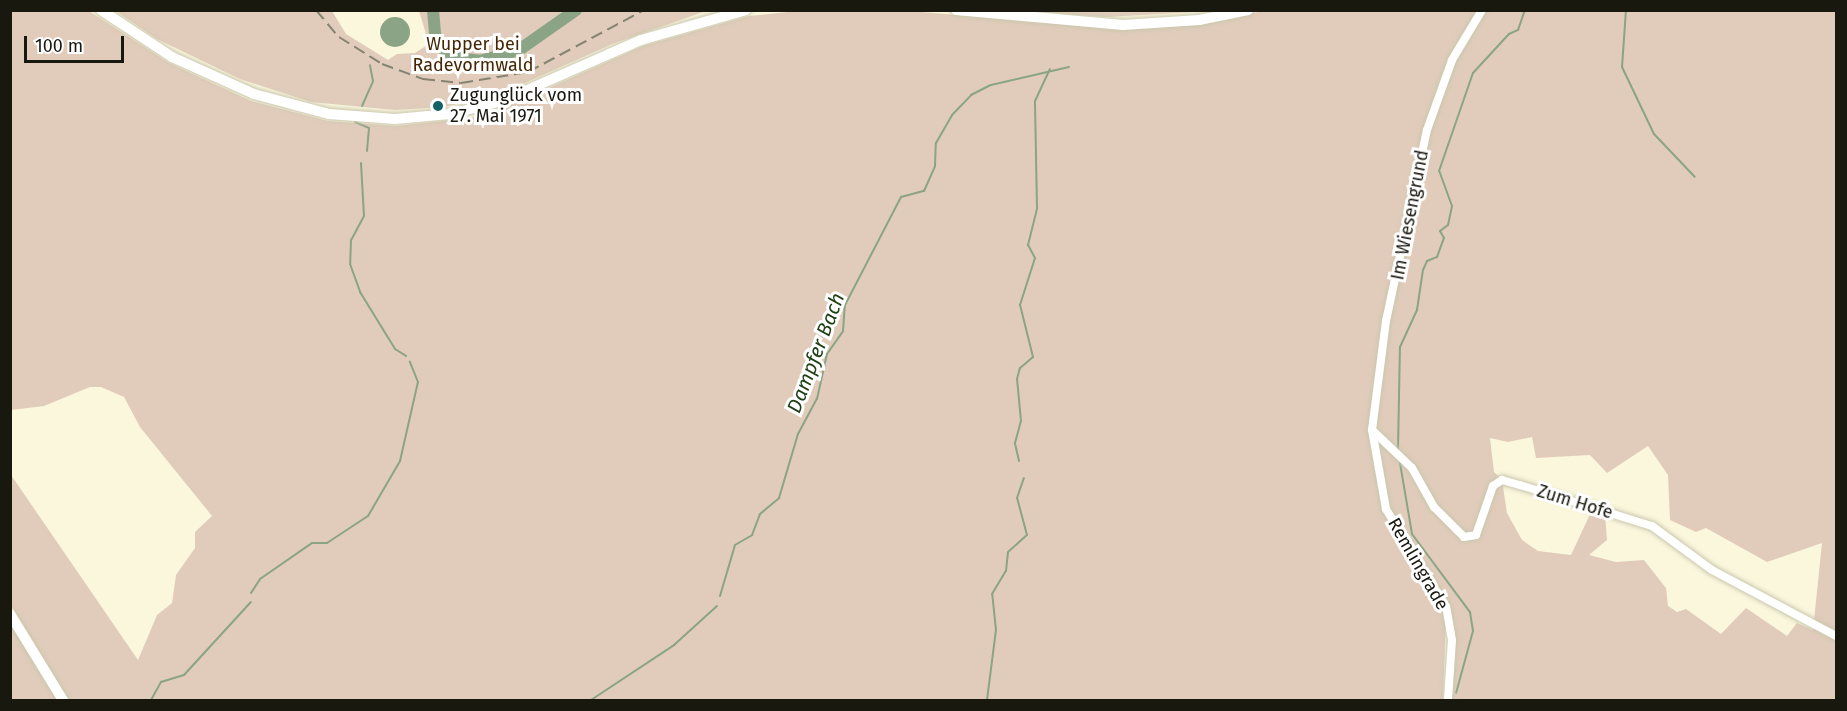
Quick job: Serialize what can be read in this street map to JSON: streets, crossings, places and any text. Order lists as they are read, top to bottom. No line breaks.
{"streets":{"street":["Im Wiesengrund","Zum Hofe","Remlingrade"]},"crossings":[["Im Wiesengrund","Zum Hofe"],["Im Wiesengrund","Remlingrade"],["Zum Hofe","Remlingrade"]],"water":["Dampfer Bach"],"parks":["Wupper bei Radevormwald"],"places":["Zugunglück vom 27. Mai 1971"],"scale_bar":"100 m"}
